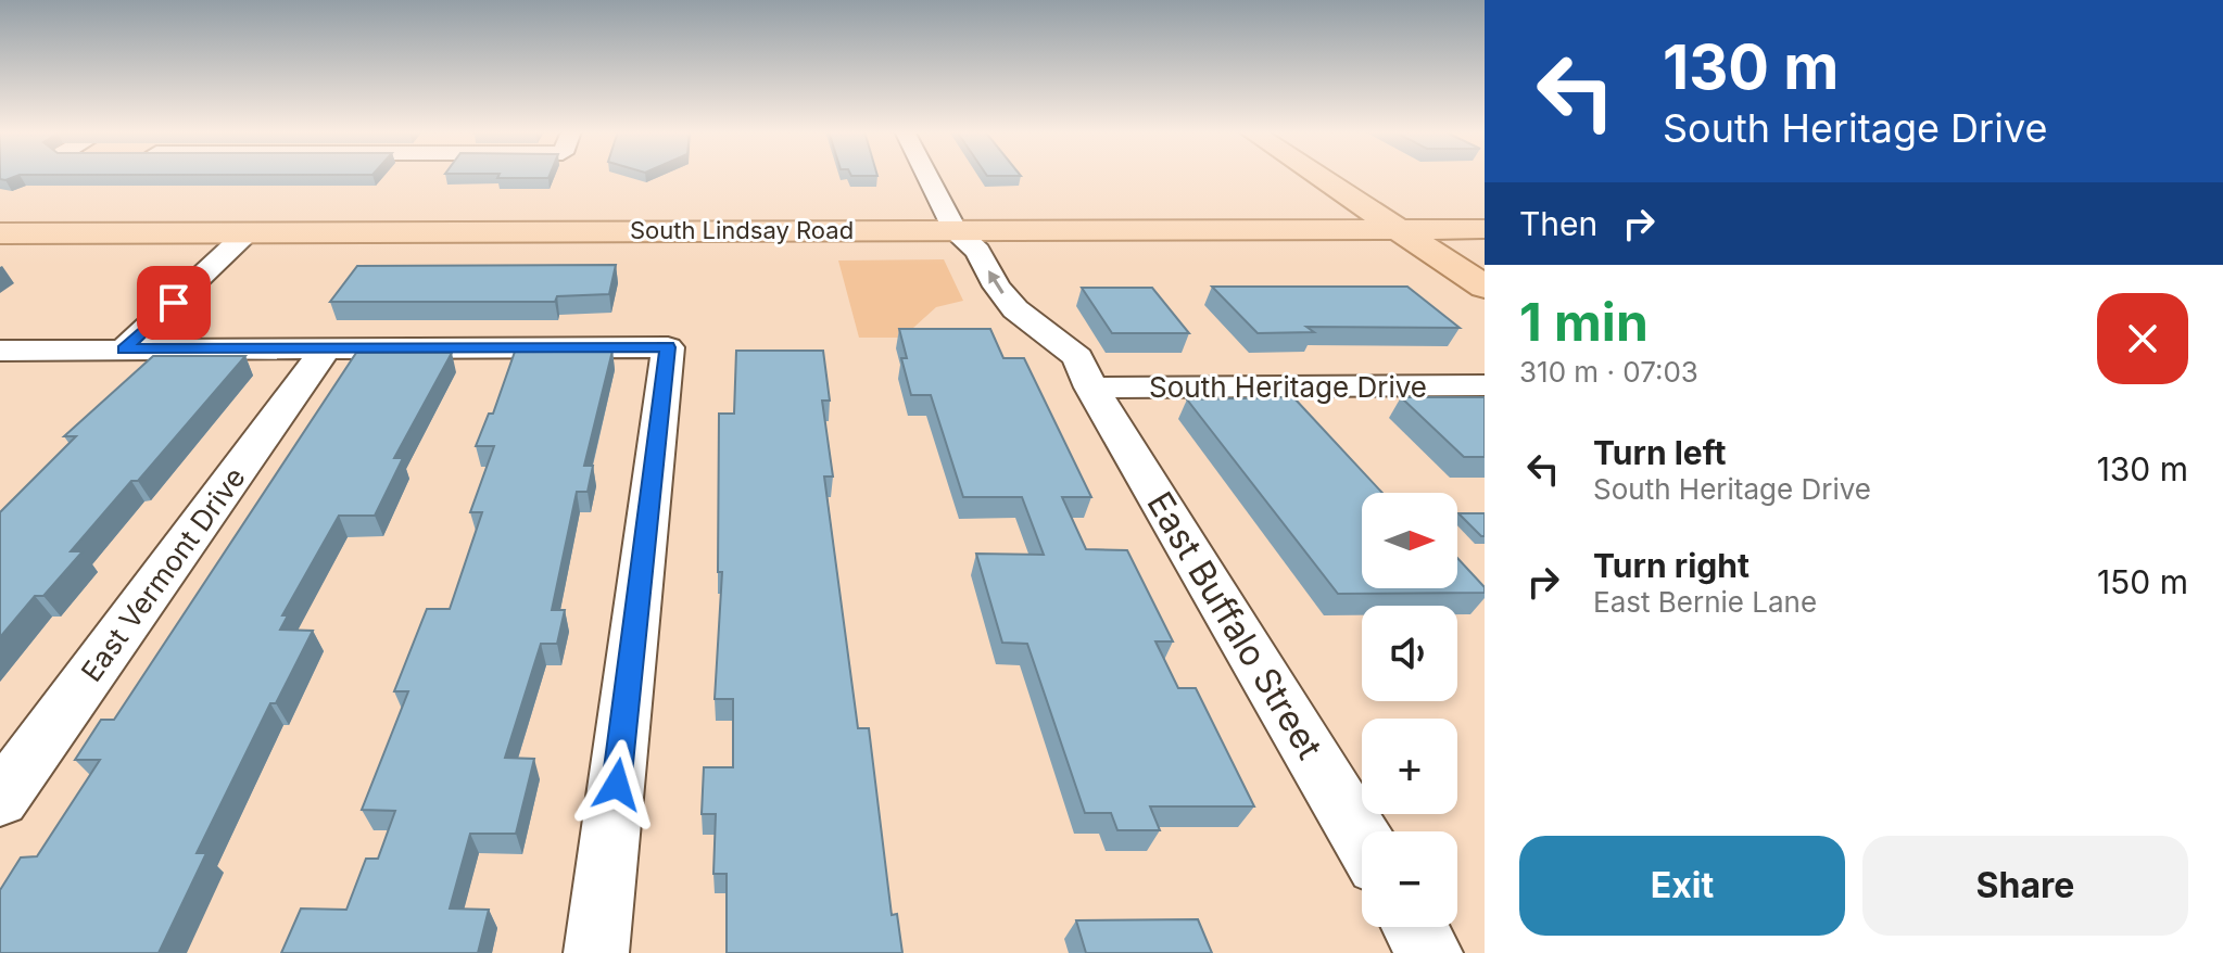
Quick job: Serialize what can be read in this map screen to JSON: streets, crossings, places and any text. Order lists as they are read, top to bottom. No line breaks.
{"streets":{"main road":["South Lindsay Road"],"street":["South Heritage Drive","East Vermont Drive","East Buffalo Street"]},"crossings":[["South Lindsay Road","East Buffalo Street"],["South Heritage Drive","East Buffalo Street"]],"north":"right","page":{"turn":["130 m","South Heritage Drive"],"then":"Then","heading":["1 min","310 m · 07:03"],"list":[{"name":"Turn left","note":"South Heritage Drive","value":"130 m"},{"name":"Turn right","note":"East Bernie Lane","value":"150 m"}],"map_buttons":["+","−"],"buttons":["Exit","Share"]}}
